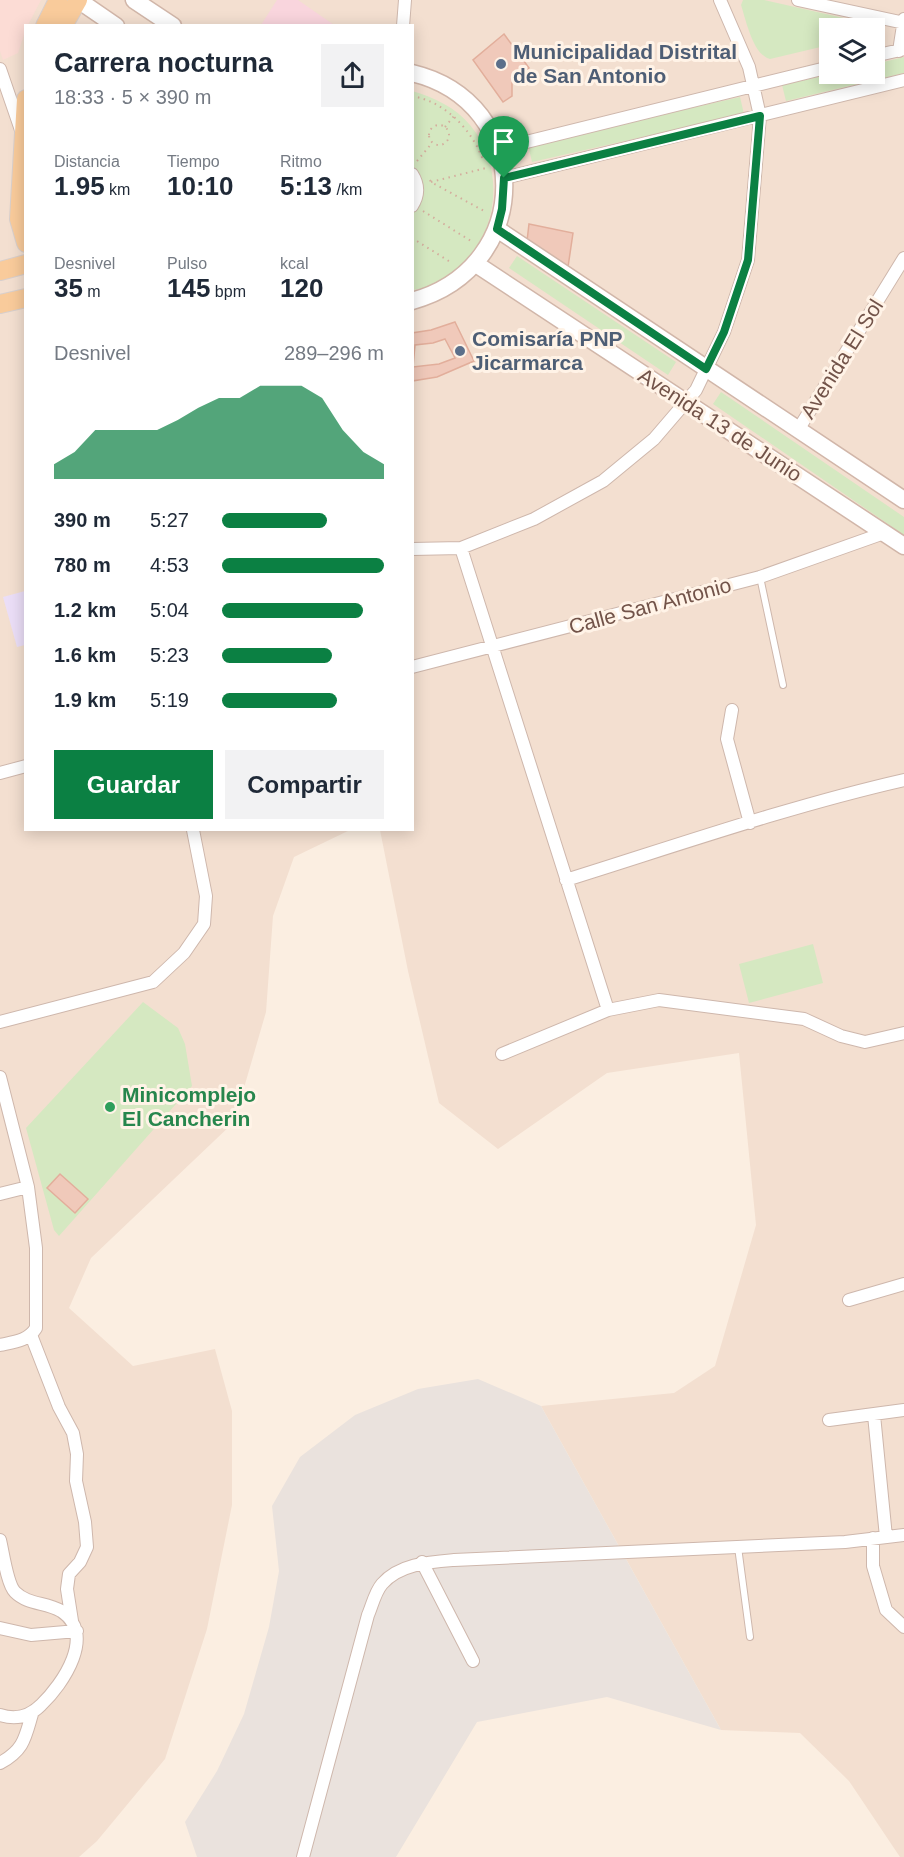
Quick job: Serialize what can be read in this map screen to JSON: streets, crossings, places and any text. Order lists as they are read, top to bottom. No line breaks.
{"streets":{"street":["Avenida El Sol","Avenida 13 de Junio","Calle San Antonio"]},"crossings":[["Avenida El Sol","Avenida 13 de Junio"],["Avenida 13 de Junio","Calle San Antonio"]],"places":["Municipalidad Distrital de San Antonio","Comisaría PNP Jicarmarca","Minicomplejo El Cancherin"],"page":{"heading":["Carrera nocturna","18:33 · 5 × 390 m"],"stats":[["Distancia","1.95 km"],["Tiempo","10:10"],["Ritmo","5:13 /km"],["Desnivel","35 m"],["Pulso","145 bpm"],["kcal","120"]],"chart":["Desnivel","289–296 m"],"list":[{"name":"390 m","note":"5:27"},{"name":"780 m","note":"4:53"},{"name":"1.2 km","note":"5:04"},{"name":"1.6 km","note":"5:23"},{"name":"1.9 km","note":"5:19"}],"buttons":["Guardar","Compartir"]}}
